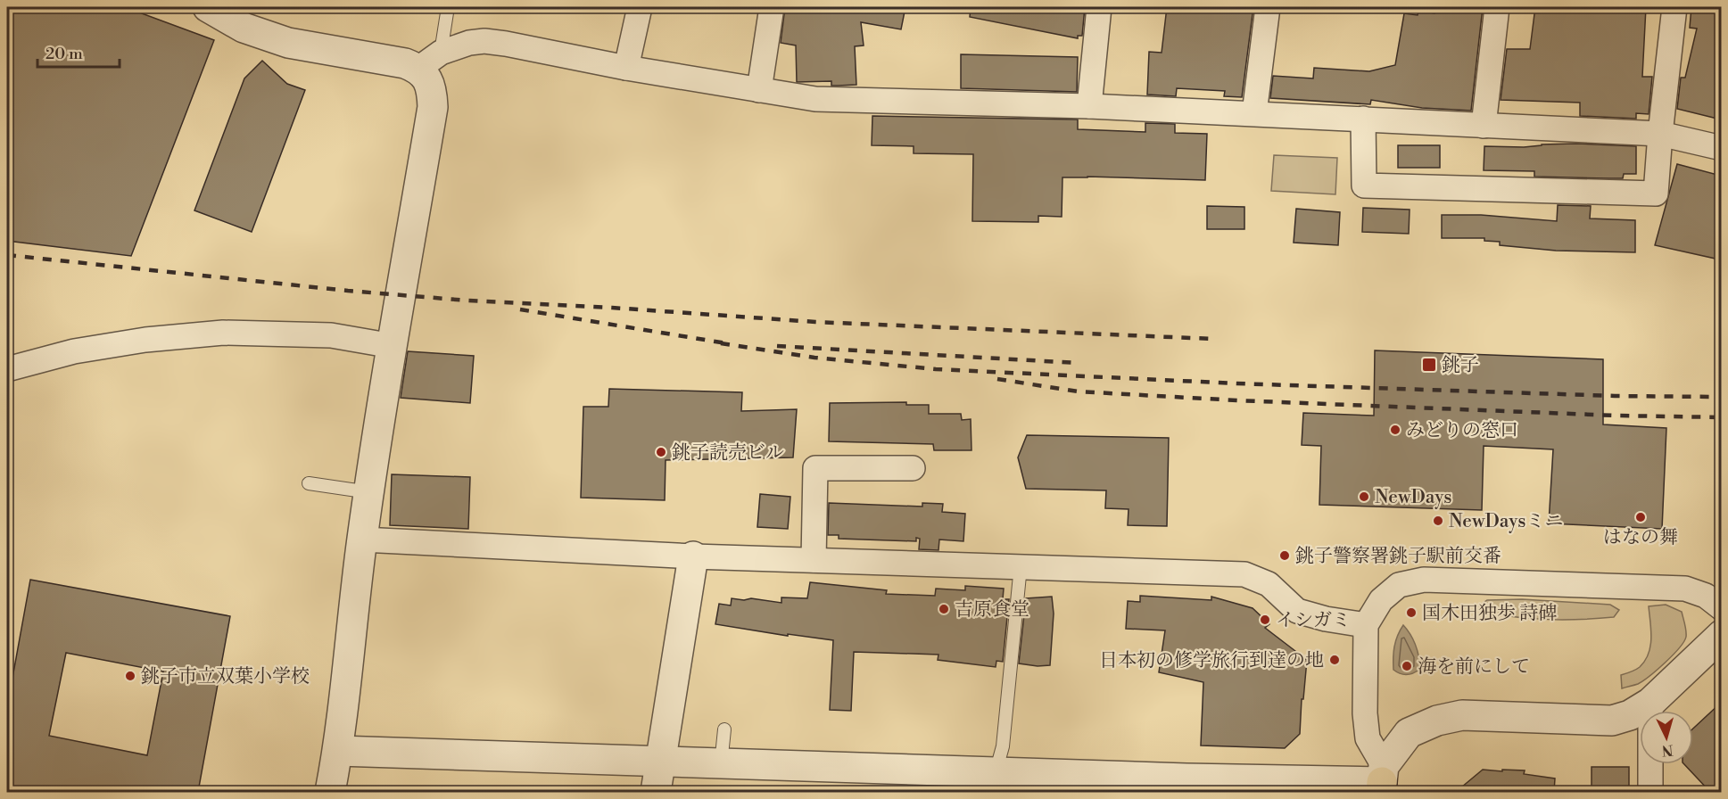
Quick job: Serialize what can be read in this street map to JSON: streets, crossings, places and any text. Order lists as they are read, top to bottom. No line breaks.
{"places":{"transit":["銚子"],"other":["みどりの窓口","銚子読売ビル","NewDays","はなの舞","NewDaysミニ","銚子警察署銚子駅前交番","吉原食堂","国木田独歩 詩碑","イシガミ","日本初の修学旅行到達の地","海を前にして","銚子市立双葉小学校"]},"scale_bar":"20 m","north":"bottom"}
